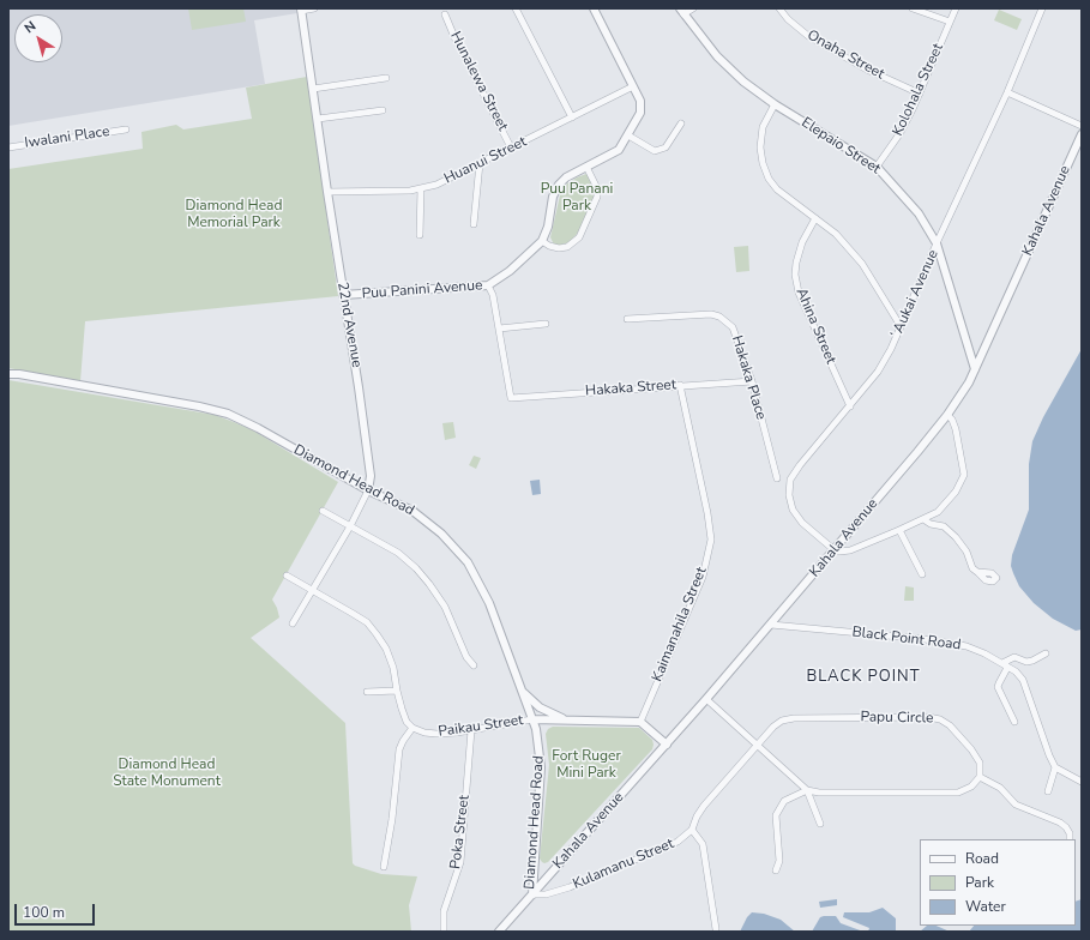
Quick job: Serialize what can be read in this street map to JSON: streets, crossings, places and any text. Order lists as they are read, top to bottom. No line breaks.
{"streets":{"street":["Onaha Street","Hunalewa Street","Kolohala Street","Iwalani Place","Elepaio Street","Huanui Street","Kahala Avenue","Puu Panini Avenue","ʻAukai Avenue","22nd Avenue","Ahina Street","Hakaka Place","Hakaka Street","Diamond Head Road","Kaimanahila Street","Black Point Road","Papu Circle","Paikau Street","Poka Street","Kulamanu Street"]},"crossings":[["Onaha Street","Kolohala Street"],["Hunalewa Street","Huanui Street"],["Kolohala Street","Elepaio Street"],["Elepaio Street","Kahala Avenue"],["Elepaio Street","ʻAukai Avenue"],["Huanui Street","Puu Panini Avenue"],["Huanui Street","22nd Avenue"],["Kahala Avenue","ʻAukai Avenue"],["Kahala Avenue","Diamond Head Road"],["Kahala Avenue","Black Point Road"],["Kahala Avenue","Kulamanu Street"],["Puu Panini Avenue","22nd Avenue"],["ʻAukai Avenue","Ahina Street"],["22nd Avenue","Diamond Head Road"],["Hakaka Place","Hakaka Street"],["Hakaka Street","Kaimanahila Street"],["Diamond Head Road","Paikau Street"],["Diamond Head Road","Kulamanu Street"],["Kaimanahila Street","Paikau Street"],["Papu Circle","Kulamanu Street"],["Paikau Street","Poka Street"]],"districts":["BLACK POINT"],"parks":["Puu Panani Park","Diamond Head Memorial Park","Fort Ruger Mini Park","Diamond Head State Monument"],"legend":["Road","Park","Water"],"scale_bar":"100 m","north":"top left"}
